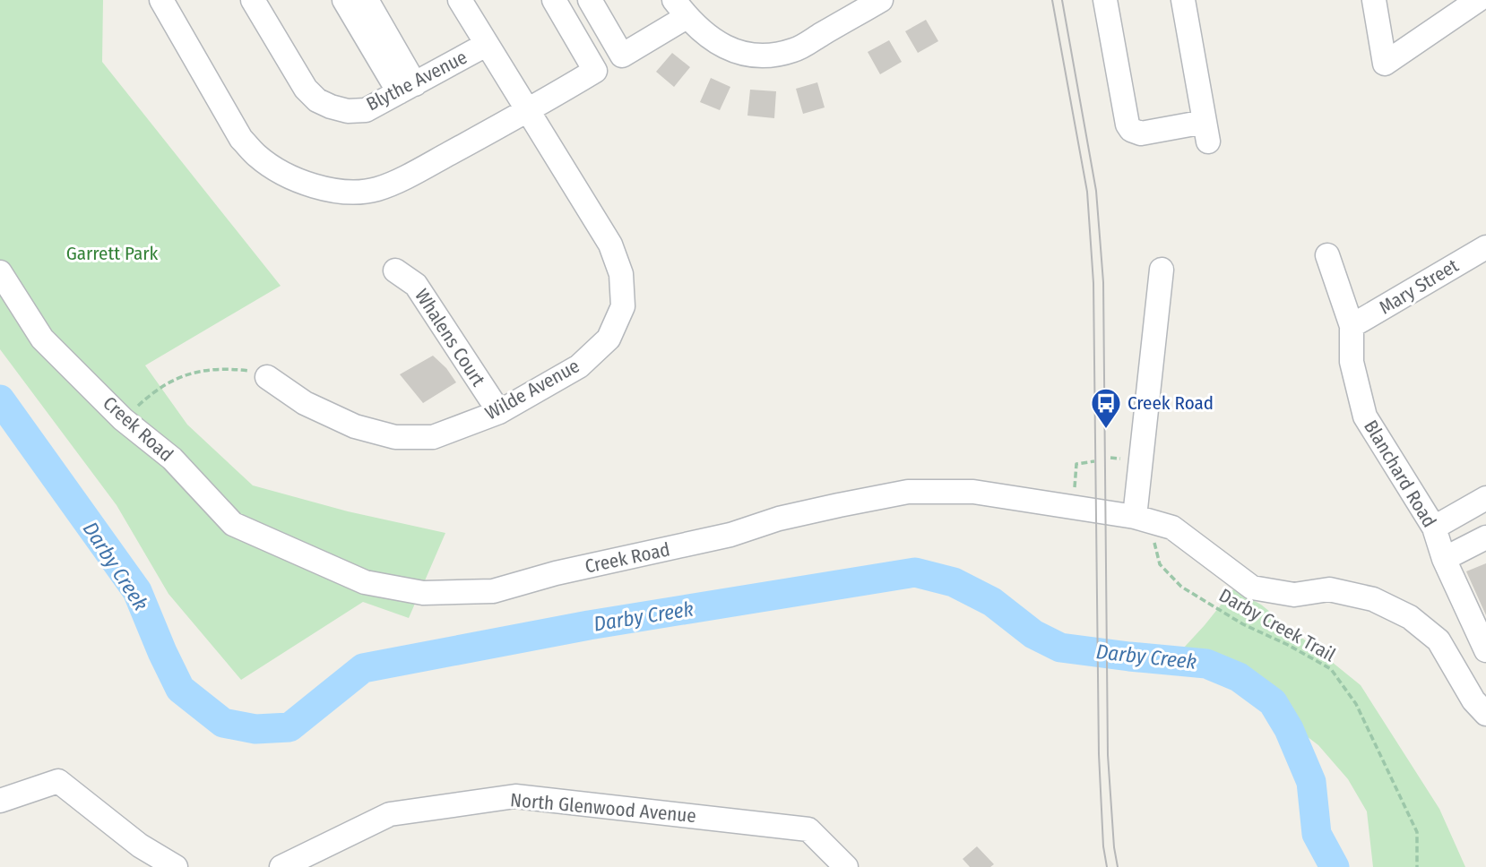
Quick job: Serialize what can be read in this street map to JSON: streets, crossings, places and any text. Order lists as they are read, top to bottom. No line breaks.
{"streets":{"street":["Blythe Avenue","Mary Street","Whalens Court","Wilde Avenue","Creek Road","Blanchard Road","North Glenwood Avenue"],"path":["Darby Creek Trail"]},"crossings":[["Blythe Avenue","Wilde Avenue"],["Mary Street","Blanchard Road"],["Whalens Court","Wilde Avenue"],["Creek Road","Darby Creek Trail"]],"water":["Darby Creek"],"parks":["Garrett Park"],"places":{"bus stop":["Creek Road"]}}
